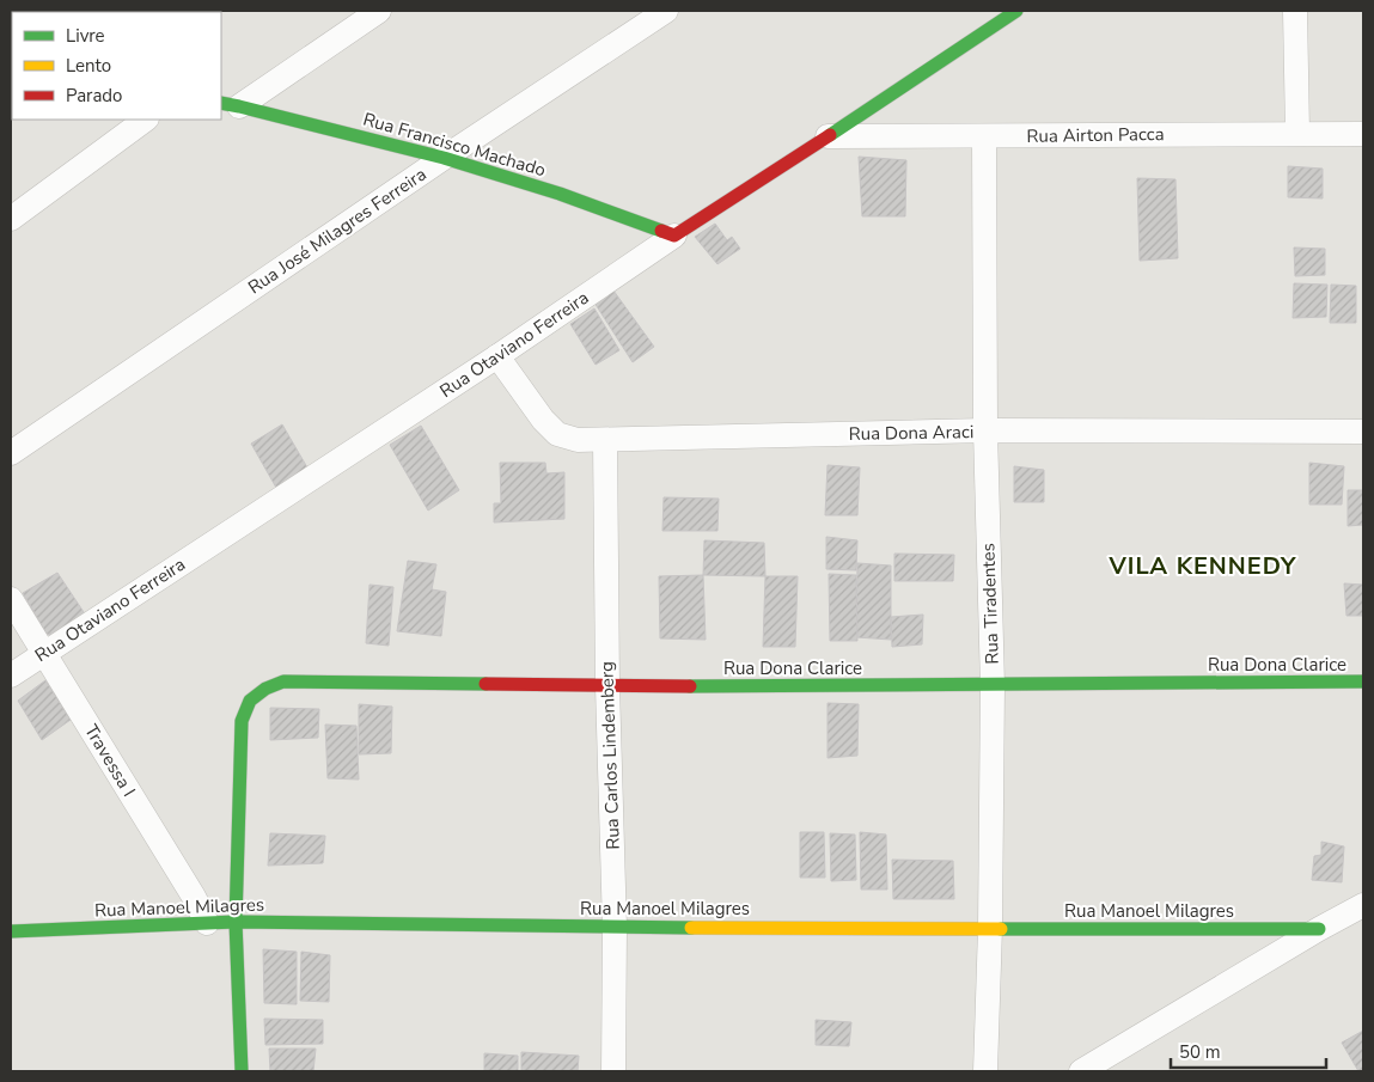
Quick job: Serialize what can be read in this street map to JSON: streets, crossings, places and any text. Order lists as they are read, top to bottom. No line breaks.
{"streets":{"street":["Rua Airton Pacca","Rua Francisco Machado","Rua José Milagres Ferreira","Rua Otaviano Ferreira","Rua Dona Araci","Rua Tiradentes","Rua Dona Clarice","Rua Carlos Lindemberg","Travessa I","Rua Manoel Milagres"]},"crossings":[["Rua Airton Pacca","Rua Otaviano Ferreira"],["Rua Airton Pacca","Rua Tiradentes"],["Rua Francisco Machado","Rua José Milagres Ferreira"],["Rua Francisco Machado","Rua Otaviano Ferreira"],["Rua Otaviano Ferreira","Rua Dona Araci"],["Rua Otaviano Ferreira","Travessa I"],["Rua Dona Araci","Rua Tiradentes"],["Rua Dona Araci","Rua Carlos Lindemberg"],["Rua Tiradentes","Rua Dona Clarice"],["Rua Tiradentes","Rua Manoel Milagres"],["Rua Dona Clarice","Rua Carlos Lindemberg"],["Rua Dona Clarice","Rua Manoel Milagres"],["Rua Carlos Lindemberg","Rua Manoel Milagres"],["Travessa I","Rua Manoel Milagres"]],"districts":["VILA KENNEDY"],"legend":["Livre","Lento","Parado"],"scale_bar":"50 m"}
